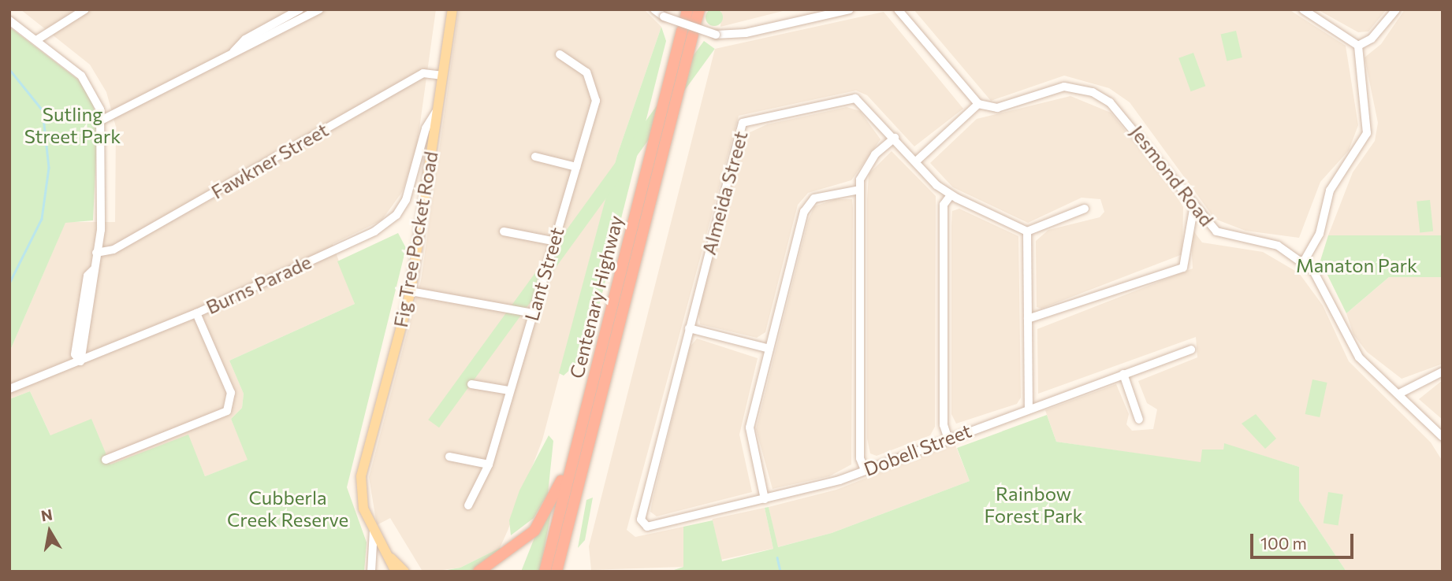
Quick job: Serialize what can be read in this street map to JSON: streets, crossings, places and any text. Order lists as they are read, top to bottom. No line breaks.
{"streets":{"highway":["Centenary Highway"],"main road":["Fig Tree Pocket Road"],"street":["Fawkner Street","Jesmond Road","Almeida Street","Lant Street","Burns Parade","Dobell Street"]},"crossings":[["Fawkner Street","Fig Tree Pocket Road"],["Almeida Street","Dobell Street"],["Fig Tree Pocket Road","Burns Parade"]],"parks":["Sutling Street Park","Manaton Park","Rainbow Forest Park","Cubberla Creek Reserve"],"scale_bar":"100 m","north":"top"}
